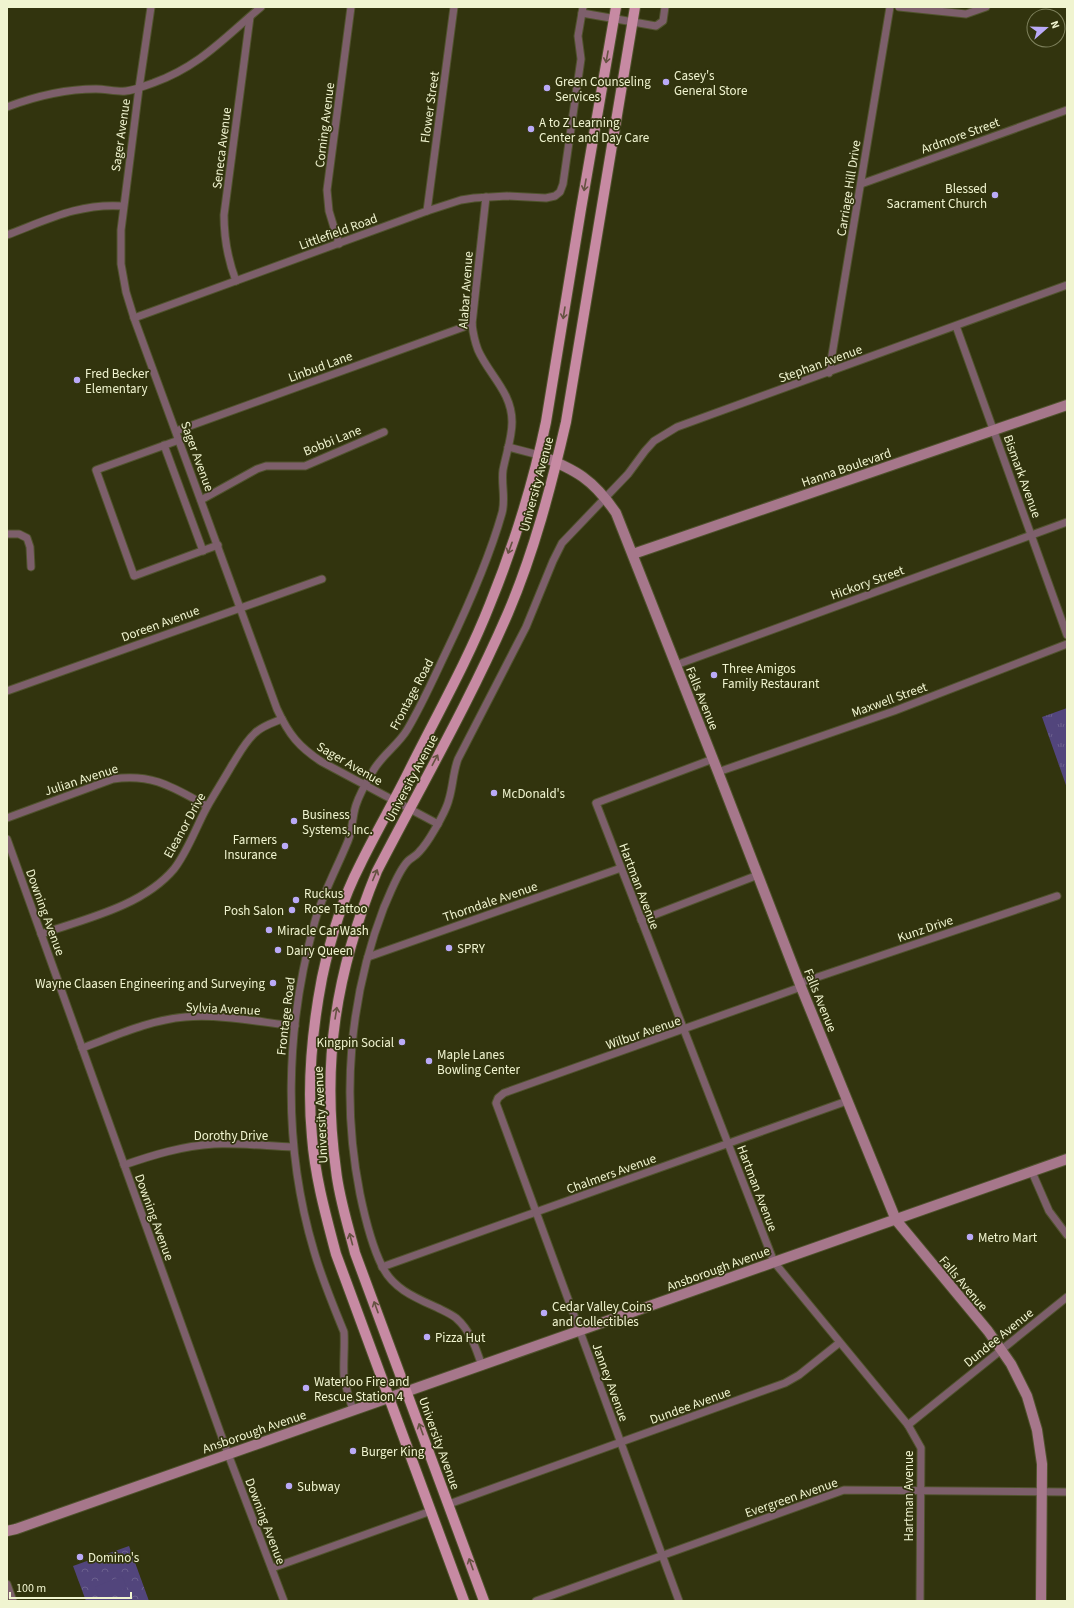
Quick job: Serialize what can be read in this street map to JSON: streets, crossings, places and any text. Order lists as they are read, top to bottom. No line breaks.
{"streets":{"main road":["University Avenue"],"street":["Flower Street","Corning Avenue","Sager Avenue","Ardmore Street","Seneca Avenue","Carriage Hill Drive","Littlefield Road","Alabar Avenue","Stephan Avenue","Linbud Lane","Bobbi Lane","Hanna Boulevard","Bismark Avenue","Hickory Street","Doreen Avenue","Frontage Road","Falls Avenue","Maxwell Street","Julian Avenue","Eleanor Drive","Hartman Avenue","Thorndale Avenue","Downing Avenue","Kunz Drive","Sylvia Avenue","Wilbur Avenue","Dorothy Drive","Chalmers Avenue","Ansborough Avenue","Dundee Avenue","Janney Avenue","Evergreen Avenue"]},"crossings":[["Flower Street","Littlefield Road"],["Corning Avenue","Littlefield Road"],["Sager Avenue","Littlefield Road"],["Sager Avenue","Linbud Lane"],["Sager Avenue","Bobbi Lane"],["Sager Avenue","University Avenue"],["Sager Avenue","Doreen Avenue"],["Sager Avenue","Frontage Road"],["Sager Avenue","Eleanor Drive"],["Ardmore Street","Carriage Hill Drive"],["Seneca Avenue","Littlefield Road"],["Carriage Hill Drive","Stephan Avenue"],["Littlefield Road","Alabar Avenue"],["Alabar Avenue","Linbud Lane"],["Alabar Avenue","Frontage Road"],["Alabar Avenue","Falls Avenue"],["Stephan Avenue","Bismark Avenue"],["Stephan Avenue","Falls Avenue"],["Hanna Boulevard","Bismark Avenue"],["Hanna Boulevard","Falls Avenue"],["Bismark Avenue","Hickory Street"],["University Avenue","Falls Avenue"],["University Avenue","Ansborough Avenue"],["University Avenue","Dundee Avenue"],["Hickory Street","Falls Avenue"],["Frontage Road","Falls Avenue"],["Frontage Road","Sylvia Avenue"],["Frontage Road","Dorothy Drive"],["Frontage Road","Ansborough Avenue"],["Falls Avenue","Maxwell Street"],["Falls Avenue","Hartman Avenue"],["Falls Avenue","Kunz Drive"],["Falls Avenue","Wilbur Avenue"],["Falls Avenue","Chalmers Avenue"],["Falls Avenue","Ansborough Avenue"],["Falls Avenue","Dundee Avenue"],["Falls Avenue","Evergreen Avenue"],["Julian Avenue","Eleanor Drive"],["Eleanor Drive","Downing Avenue"],["Hartman Avenue","Thorndale Avenue"],["Hartman Avenue","Wilbur Avenue"],["Hartman Avenue","Chalmers Avenue"],["Hartman Avenue","Ansborough Avenue"],["Hartman Avenue","Dundee Avenue"],["Hartman Avenue","Evergreen Avenue"],["Downing Avenue","Sylvia Avenue"],["Downing Avenue","Dorothy Drive"],["Downing Avenue","Ansborough Avenue"],["Kunz Drive","Wilbur Avenue"],["Wilbur Avenue","Janney Avenue"],["Chalmers Avenue","Janney Avenue"],["Ansborough Avenue","Janney Avenue"],["Dundee Avenue","Janney Avenue"],["Janney Avenue","Evergreen Avenue"]],"places":["Casey's General Store","Green Counseling Services","A to Z Learning Center and Day Care","Blessed Sacrament Church","Fred Becker Elementary","Three Amigos Family Restaurant","McDonald's","Business Systems, Inc.","Farmers Insurance","Ruckus Rose Tattoo","Posh Salon","Miracle Car Wash","SPRY","Dairy Queen","Wayne Claasen Engineering and Surveying","Kingpin Social","Maple Lanes Bowling Center","Metro Mart","Cedar Valley Coins and Collectibles","Pizza Hut","Waterloo Fire and Rescue Station 4","Burger King","Subway","Domino's"],"scale_bar":"100 m","north":"right"}
